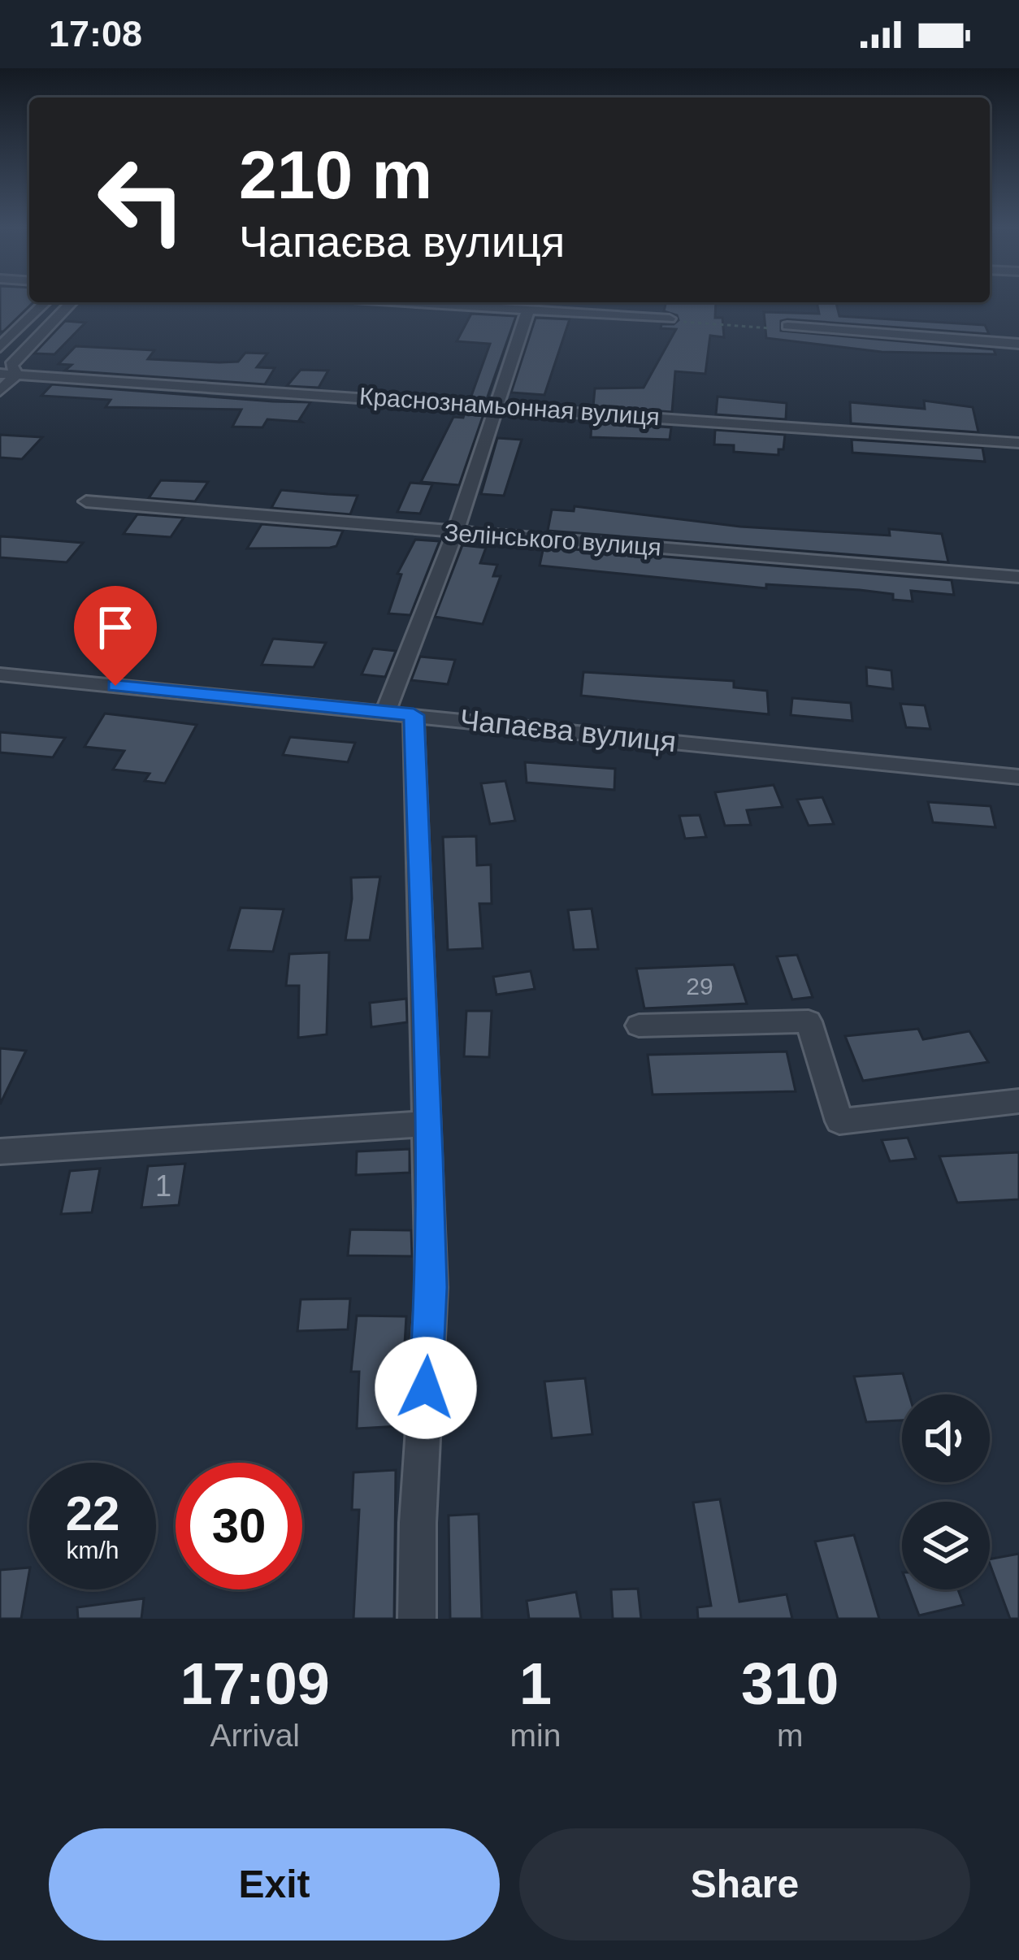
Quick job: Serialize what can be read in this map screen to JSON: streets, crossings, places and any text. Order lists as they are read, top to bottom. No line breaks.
{"streets":{"street":["Краснознамьонная вулиця","Зелінського вулиця","Чапаєва вулиця"]},"house_numbers":["29","1"],"page":{"status":"17:08","turn":["210 m","Чапаєва вулиця"],"speed":"22 km/h","limit":"30","eta":["17:09","Arrival","1","min","310","m"],"buttons":["Exit","Share"]}}
